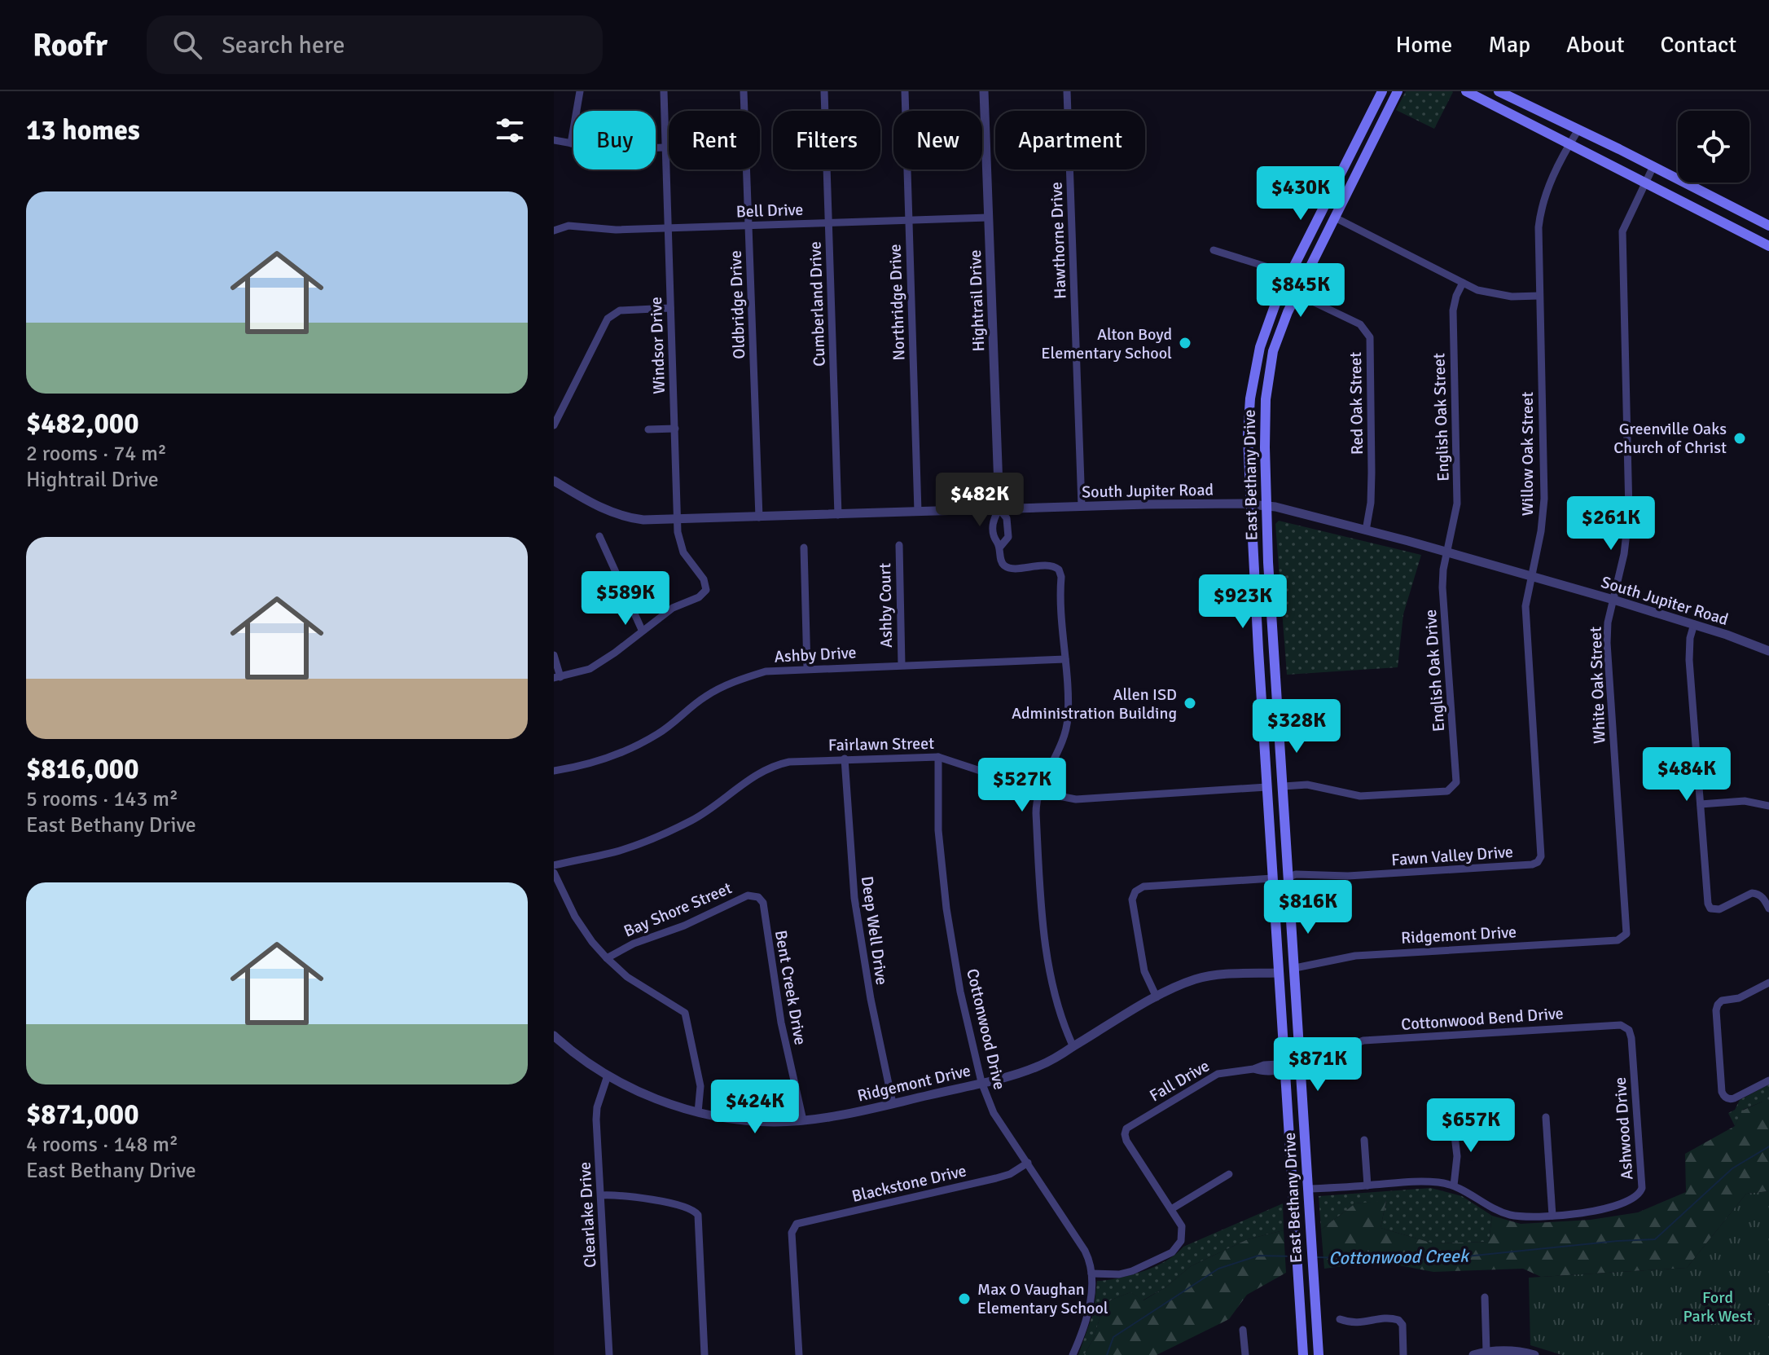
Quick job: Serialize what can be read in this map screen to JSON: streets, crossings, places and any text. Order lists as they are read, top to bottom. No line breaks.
{"streets":{"main road":["East Bethany Drive"],"street":["Bell Drive","Hawthorne Drive","Hightrail Drive","Northridge Drive","Cumberland Drive","Oldbridge Drive","Windsor Drive","Red Oak Street","English Oak Street","Willow Oak Street","South Jupiter Road","Ashby Court","Ashby Drive","English Oak Drive","White Oak Street","Fairlawn Street","Fawn Valley Drive","Bay Shore Street","Deep Well Drive","Ridgemont Drive","Bent Creek Drive","Cottonwood Bend Drive","Cottonwood Drive","Fall Drive","Ashwood Drive","Blackstone Drive","Clearlake Drive"]},"crossings":[["Bell Drive","Hightrail Drive"],["Bell Drive","Northridge Drive"],["Bell Drive","Cumberland Drive"],["Bell Drive","Oldbridge Drive"],["Bell Drive","Windsor Drive"],["Hawthorne Drive","South Jupiter Road"],["Hightrail Drive","South Jupiter Road"],["Hightrail Drive","Ashby Drive"],["Northridge Drive","South Jupiter Road"],["Cumberland Drive","South Jupiter Road"],["Oldbridge Drive","South Jupiter Road"],["Windsor Drive","South Jupiter Road"],["Red Oak Street","East Bethany Drive"],["Red Oak Street","South Jupiter Road"],["English Oak Street","South Jupiter Road"],["English Oak Street","English Oak Drive"],["Willow Oak Street","South Jupiter Road"],["Willow Oak Street","Fawn Valley Drive"],["East Bethany Drive","South Jupiter Road"],["East Bethany Drive","English Oak Drive"],["East Bethany Drive","Fairlawn Street"],["East Bethany Drive","Fawn Valley Drive"],["East Bethany Drive","Ridgemont Drive"],["East Bethany Drive","Cottonwood Bend Drive"],["East Bethany Drive","Fall Drive"],["East Bethany Drive","Ashwood Drive"],["South Jupiter Road","English Oak Drive"],["South Jupiter Road","White Oak Street"],["Ashby Court","Ashby Drive"],["White Oak Street","Ridgemont Drive"],["Fairlawn Street","Deep Well Drive"],["Fairlawn Street","Cottonwood Drive"],["Bay Shore Street","Bent Creek Drive"],["Deep Well Drive","Ridgemont Drive"],["Ridgemont Drive","Bent Creek Drive"],["Ridgemont Drive","Cottonwood Drive"],["Ridgemont Drive","Clearlake Drive"],["Cottonwood Bend Drive","Ashwood Drive"],["Cottonwood Drive","Blackstone Drive"]],"water":["Cottonwood Creek"],"parks":["Ford Park West"],"places":["Alton Boyd Elementary School","Greenville Oaks Church of Christ","Allen ISD Administration Building","Max O Vaughan Elementary School"],"page":{"header":"Roofr","search":"Search here","nav":["Home","Map","About","Contact"],"heading":"13 homes","chip":["Buy","Rent","Filters","New","Apartment"],"price":["$430K","$845K","$482K","$261K","$589K","$923K","$328K","$484K","$527K","$816K","$871K","$424K","$657K"],"list":[{"name":"$482,000","note":"2 rooms · 74 m² · Hightrail Drive"},{"name":"$816,000","note":"5 rooms · 143 m² · East Bethany Drive"},{"name":"$871,000","note":"4 rooms · 148 m² · East Bethany Drive"}]}}
